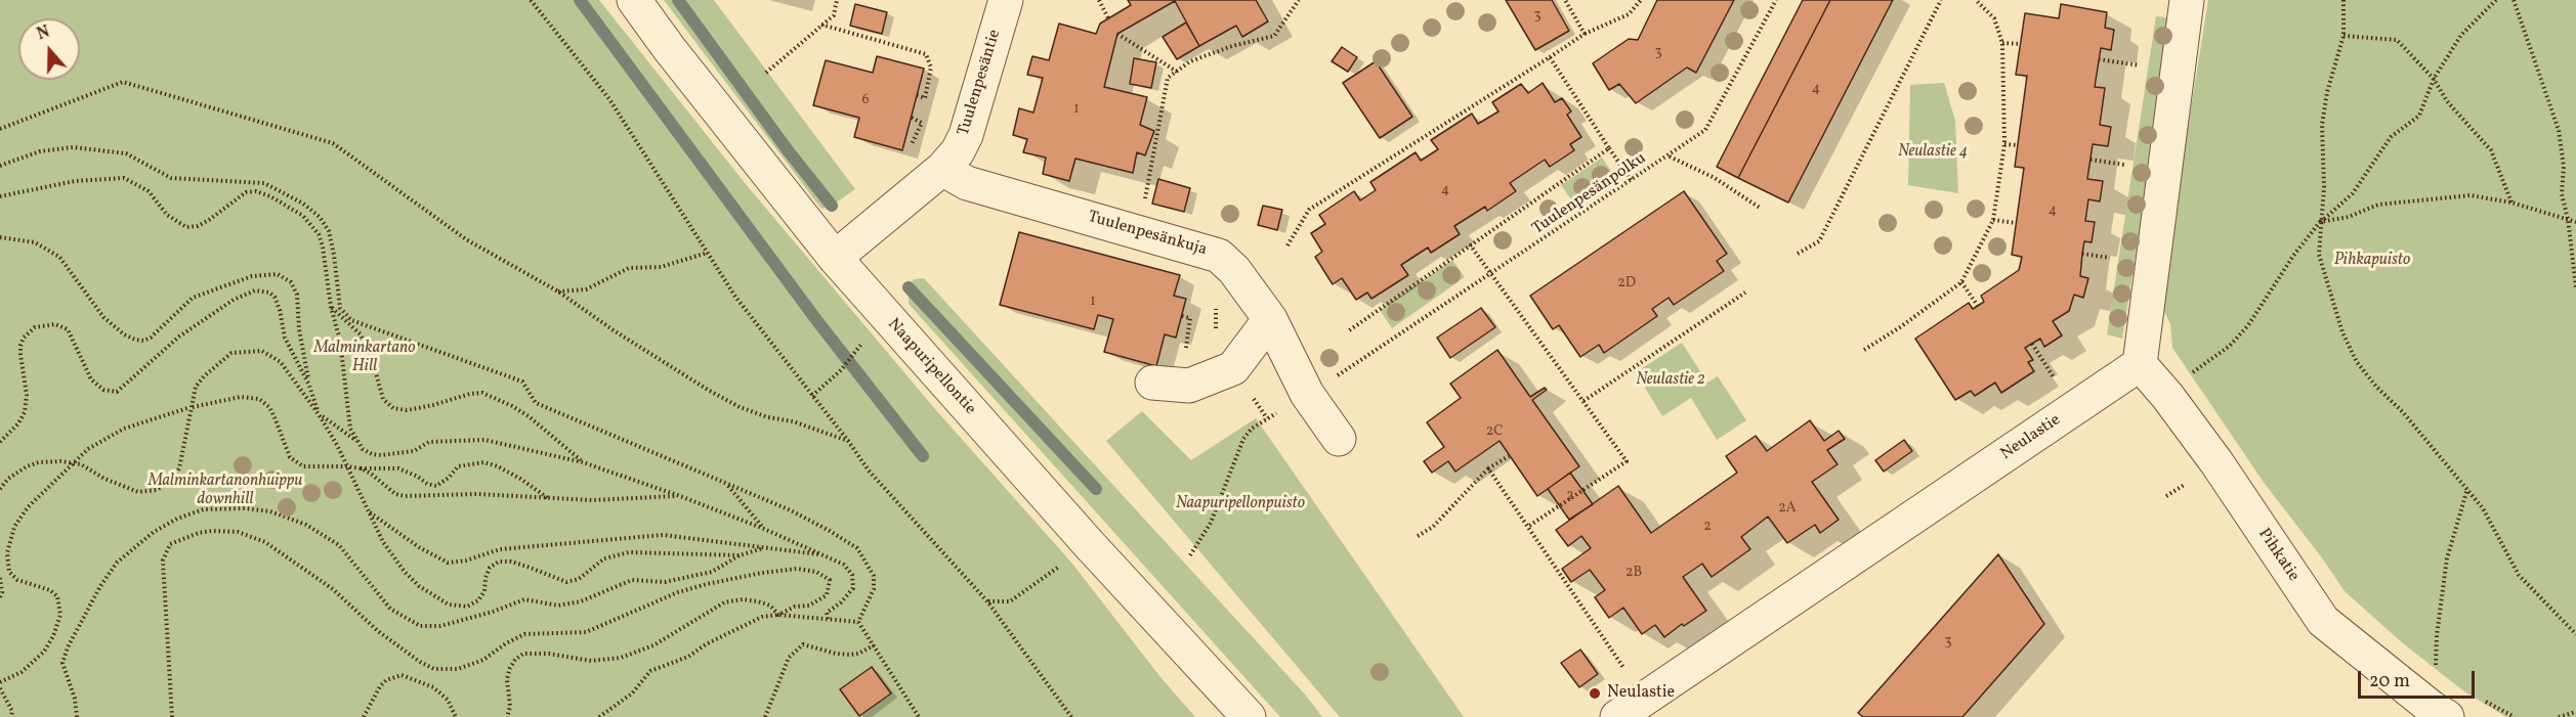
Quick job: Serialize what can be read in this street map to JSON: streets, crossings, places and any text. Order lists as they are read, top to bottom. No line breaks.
{"streets":{"street":["Tuulenpesäntie","Tuulenpesänkuja","Naapuripellontie","Neulastie","Pihkatie"],"path":["Tuulenpesänpolku"]},"crossings":[["Tuulenpesäntie","Tuulenpesänkuja"],["Tuulenpesäntie","Naapuripellontie"],["Neulastie","Pihkatie"]],"parks":["Neulastie 4","Pihkapuisto","Malminkartano Hill","Neulastie 2","Malminkartanonhuippu downhill","Naapuripellonpuisto"],"places":["Neulastie"],"house_numbers":["3","3","4","6","1","4","4","2D","1","2C","2","2A","2","2B","3"],"scale_bar":"20 m","north":"top"}
